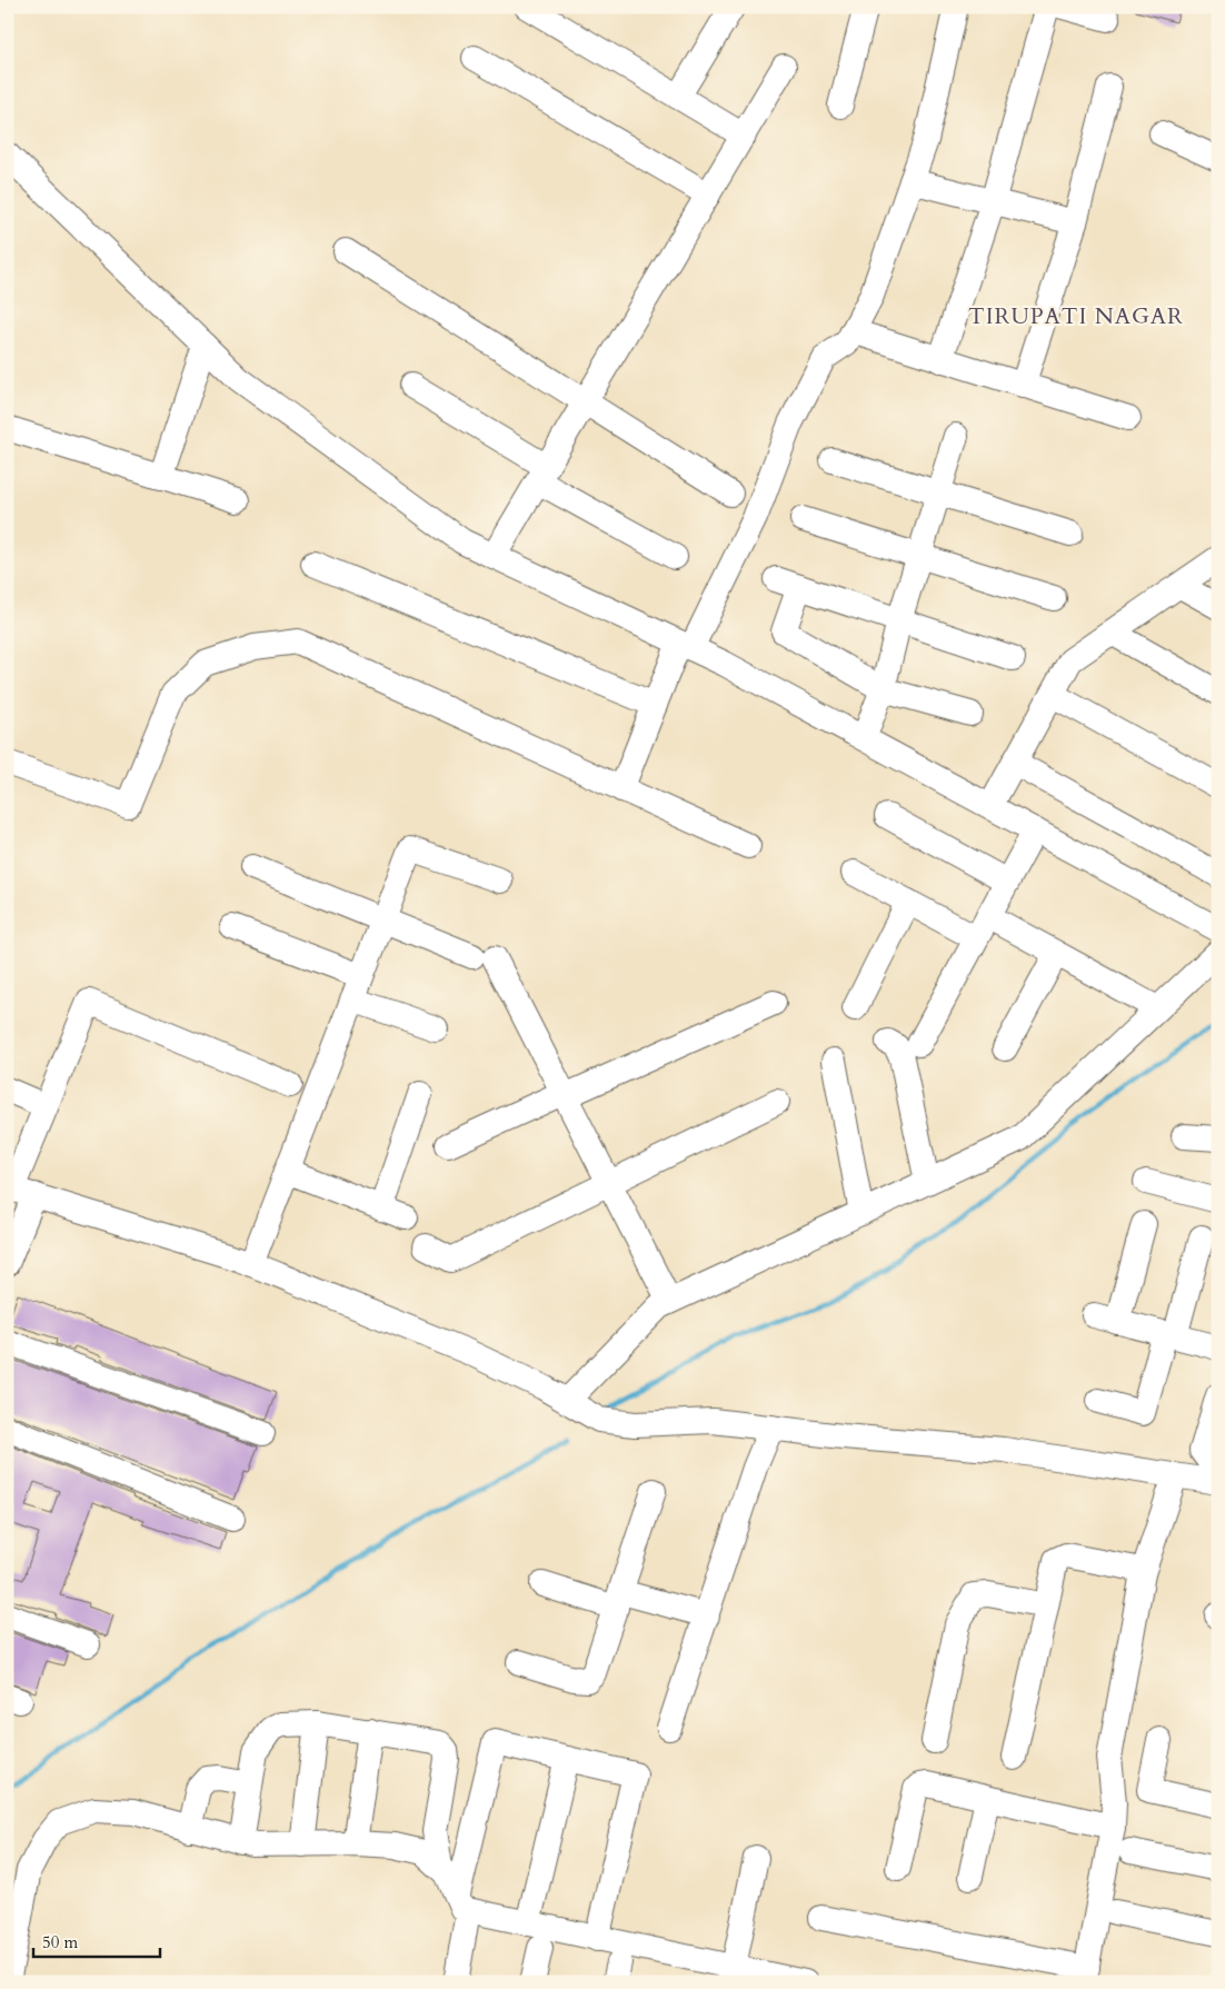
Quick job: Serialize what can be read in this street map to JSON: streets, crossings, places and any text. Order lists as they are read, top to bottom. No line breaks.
{"districts":["TIRUPATI NAGAR"],"scale_bar":"50 m"}
